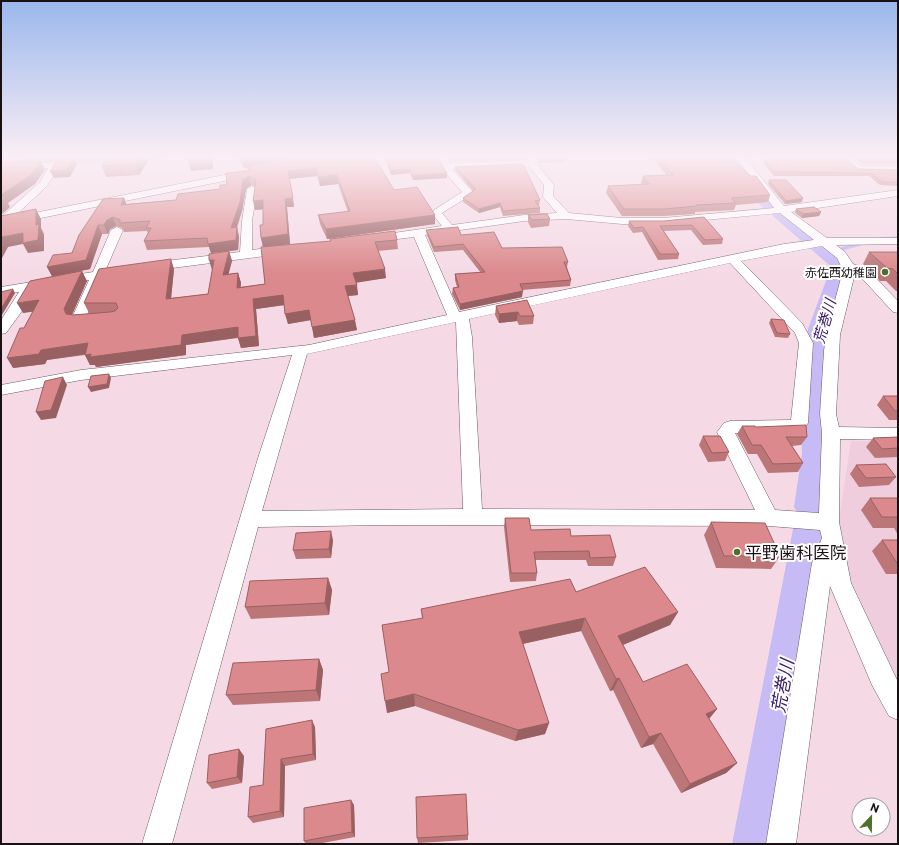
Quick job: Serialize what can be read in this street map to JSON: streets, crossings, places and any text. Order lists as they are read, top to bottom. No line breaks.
{"water":["荒巻川"],"places":["赤佐西幼稚園","平野歯科医院"],"north":"top"}
